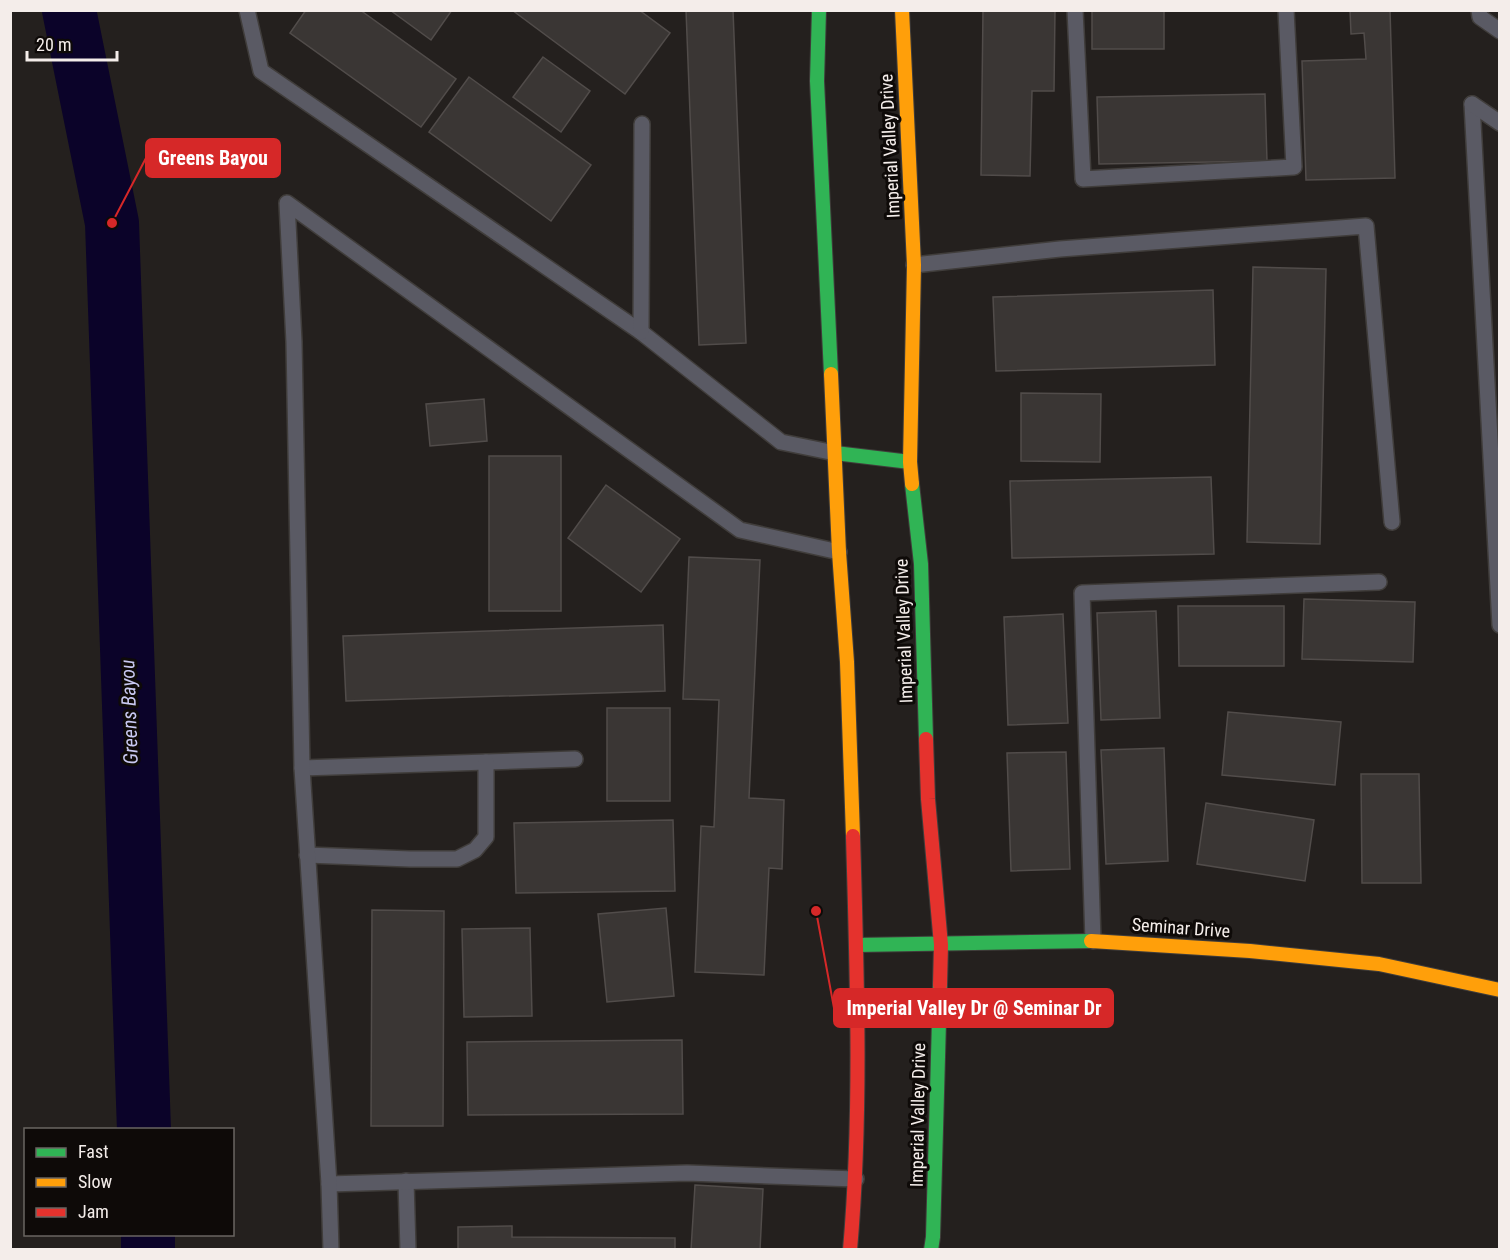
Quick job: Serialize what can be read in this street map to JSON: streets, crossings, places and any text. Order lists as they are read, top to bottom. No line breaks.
{"streets":{"main road":["Imperial Valley Drive","Seminar Drive"]},"crossings":[["Imperial Valley Drive","Seminar Drive"]],"water":["Greens Bayou"],"places":["Greens Bayou","Imperial Valley Dr @ Seminar Dr"],"legend":["Fast","Slow","Jam"],"scale_bar":"20 m"}
